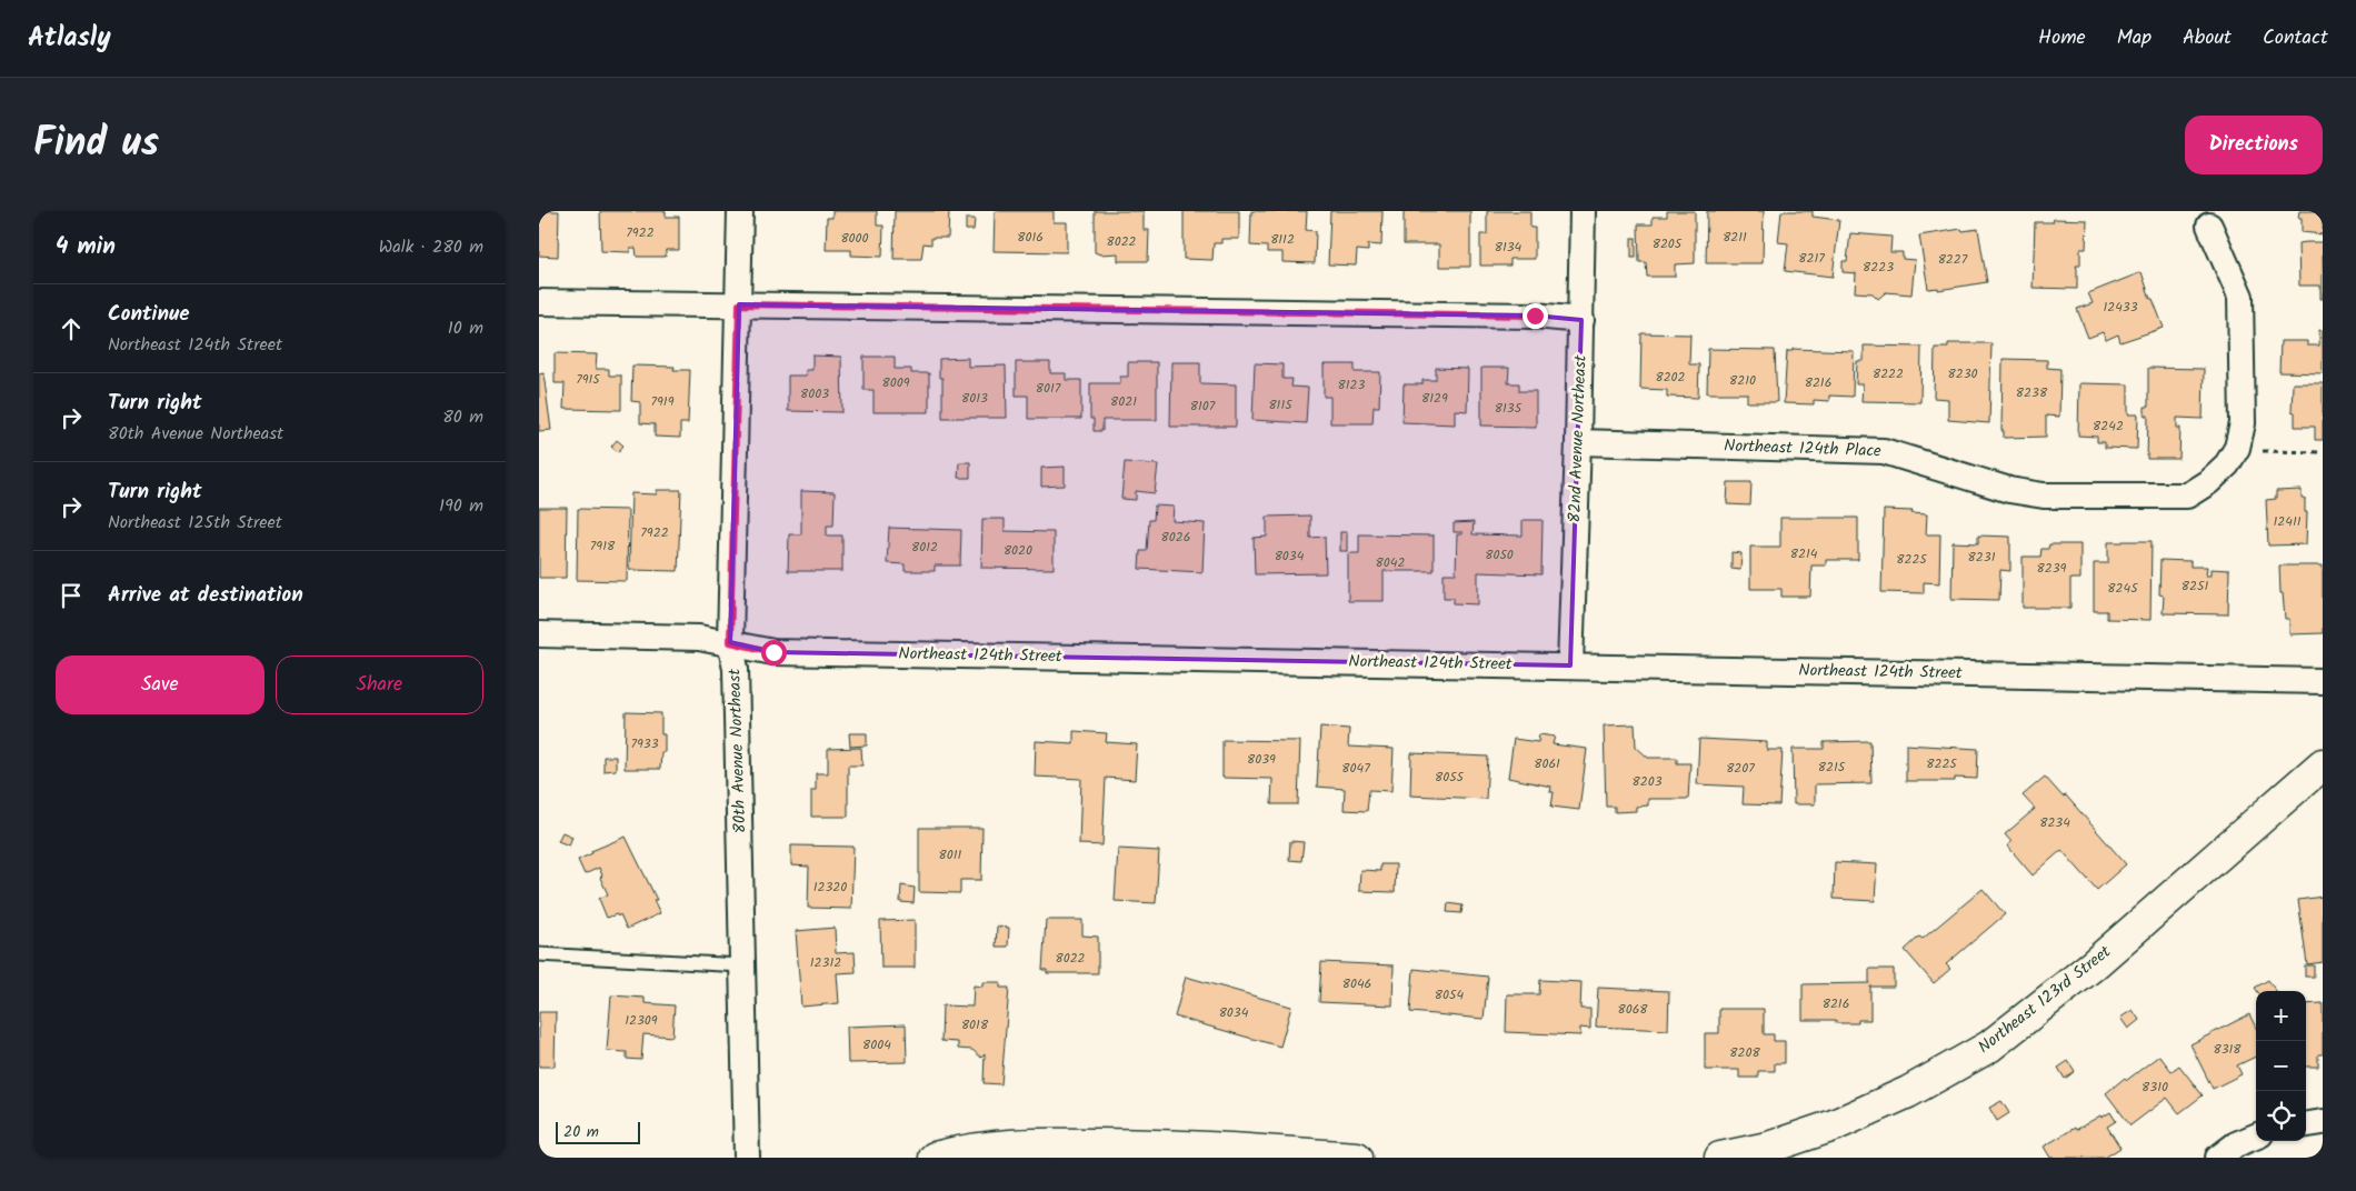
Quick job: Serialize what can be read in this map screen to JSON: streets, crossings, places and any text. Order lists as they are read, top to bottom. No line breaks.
{"streets":{"street":["82nd Avenue Northeast","Northeast 124th Place","Northeast 124th Street","80th Avenue Northeast","Northeast 123rd Street"]},"crossings":[["82nd Avenue Northeast","Northeast 124th Place"],["82nd Avenue Northeast","Northeast 124th Street"],["Northeast 124th Street","80th Avenue Northeast"]],"house_numbers":["7922","8016","8211","8000","8112","8022","8205","8134","8217","8227","8223","12433","8222","8230","8202","7915","8210","8009","8216","8123","8017","8238","8003","8013","8129","7919","8021","8115","8107","8135","8242","12411","7922","8026","7918","8012","8020","8214","8050","8034","8231","8225","8042","8239","8251","8245","7933","8039","8061","8225","8215","8047","8207","8055","8203","8234","8011","12320","8022","12312","8046","8054","8216","8068","8034","12309","8018","8004","8318","8208","8310"],"scale_bar":"20 m","page":{"header":"Atlasly","nav":["Home","Map","About","Contact"],"title":"Find us","buttons":["Directions",["Save","Share"]],"heading":["4 min","Walk · 280 m"],"list":[["Continue","Northeast 124th Street","10 m"],["Turn right","80th Avenue Northeast","80 m"],["Turn right","Northeast 125th Street","190 m"],"Arrive at destination"],"map_buttons":["+","−"],"scale":"20 m"}}
